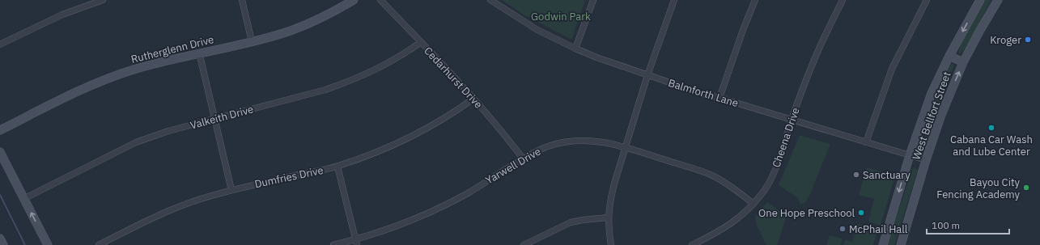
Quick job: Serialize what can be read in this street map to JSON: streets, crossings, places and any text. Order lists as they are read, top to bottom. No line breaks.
{"streets":{"main road":["Rutherglenn Drive","West Bellfort Street"],"street":["Cedarhurst Drive","Balmforth Lane","Valkeith Drive","Cheena Drive","Yarwell Drive","Dumfries Drive"]},"crossings":[["Cedarhurst Drive","Valkeith Drive"],["Cedarhurst Drive","Yarwell Drive"],["Cedarhurst Drive","Dumfries Drive"],["Balmforth Lane","West Bellfort Street"],["Balmforth Lane","Cheena Drive"],["Cheena Drive","Yarwell Drive"]],"parks":["Godwin Park"],"places":["Kroger","Cabana Car Wash and Lube Center","Sanctuary","Bayou City Fencing Academy","One Hope Preschool","McPhail Hall"],"scale_bar":"100 m"}
